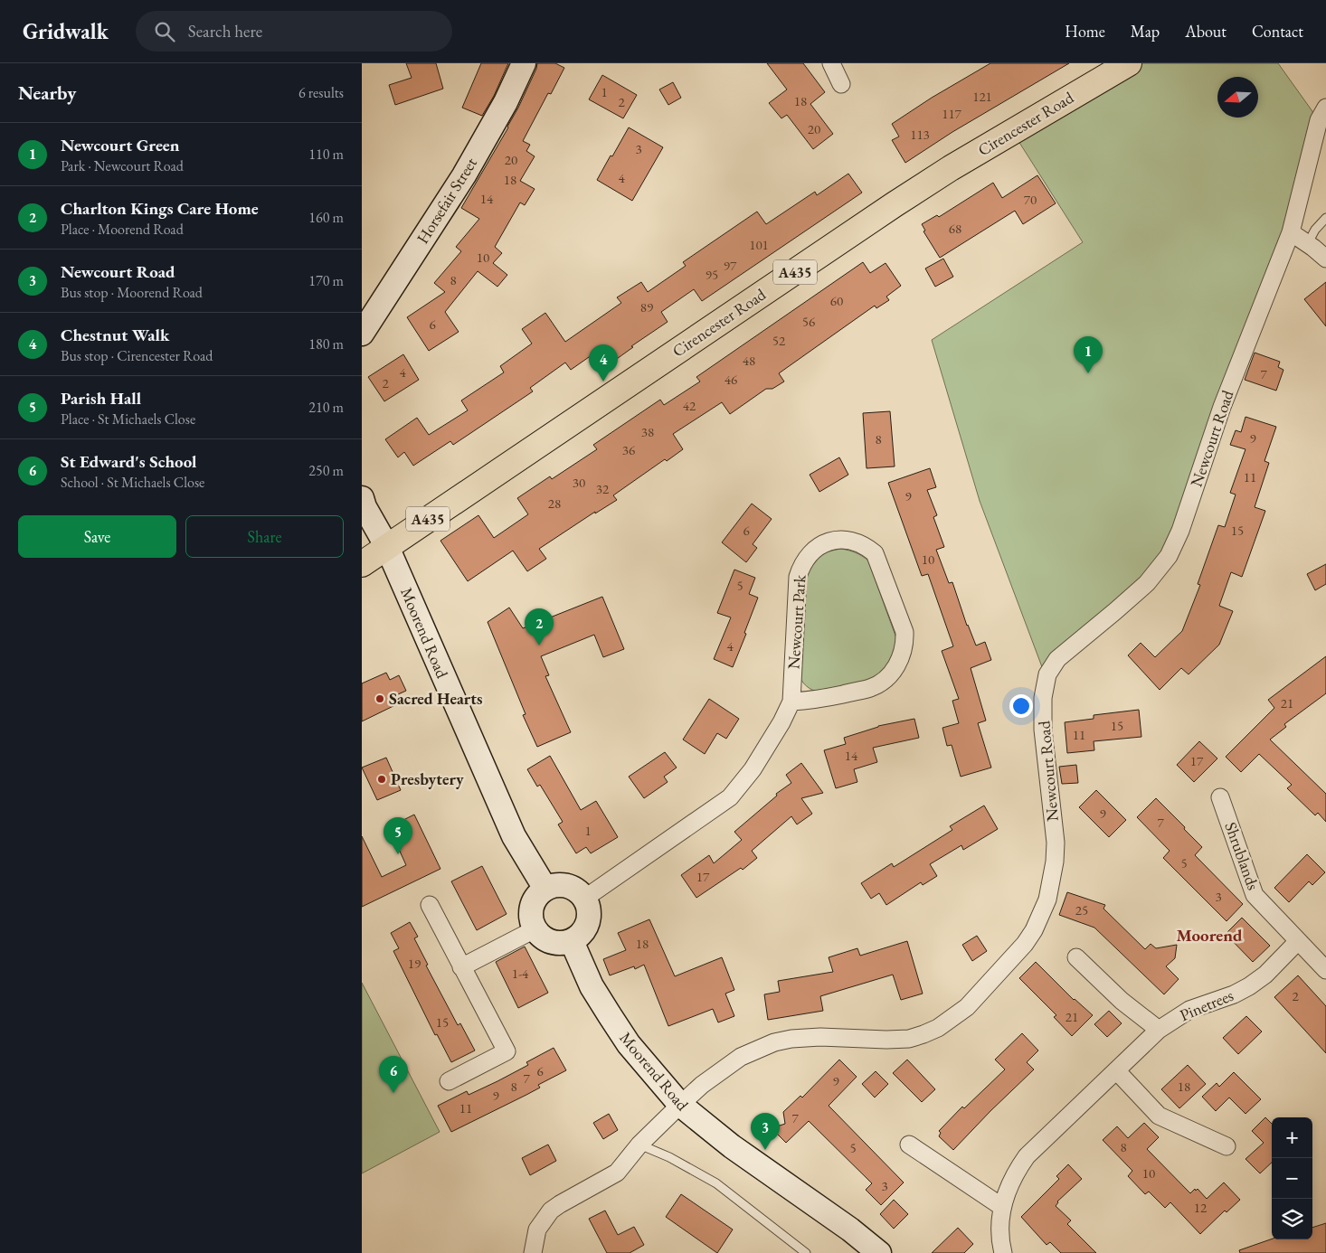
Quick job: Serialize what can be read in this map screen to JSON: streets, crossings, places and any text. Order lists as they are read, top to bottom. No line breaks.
{"streets":{"main road":["Cirencester Road","A435"],"street":["Horsefair Street","Newcourt Road","Newcourt Park","Moorend Road","Shrublands","Pinetrees"]},"crossings":[["Cirencester Road","Moorend Road"],["Newcourt Road","Moorend Road"],["Newcourt Park","Moorend Road"],["Shrublands","Pinetrees"]],"districts":["Moorend"],"places":["Sacred Hearts","Presbytery"],"house_numbers":["1","121","18","2","117","20","113","3","20","4","18","14","70","68","101","10","97","95","8","60","89","56","6","52","48","4","7","46","2","42","38","9","8","36","11","30","32","9","28","6","15","10","5","4","21","15","11","14","17","9","7","1","5","17","3","25","18","19","1-4","2","21","15","6","7","9","8","18","9","11","7","8","5","10","3","12"],"north":"left","page":{"header":"Gridwalk","search":"Search here","nav":["Home","Map","About","Contact"],"heading":["Nearby","6 results"],"list":[{"mark":"1","name":"Newcourt Green","note":"Park · Newcourt Road","value":"110 m"},{"mark":"2","name":"Charlton Kings Care Home","note":"Place · Moorend Road","value":"160 m"},{"mark":"3","name":"Newcourt Road","note":"Bus stop · Moorend Road","value":"170 m"},{"mark":"4","name":"Chestnut Walk","note":"Bus stop · Cirencester Road","value":"180 m"},{"mark":"5","name":"Parish Hall","note":"Place · St Michaels Close","value":"210 m"},{"mark":"6","name":"St Edward's School","note":"School · St Michaels Close","value":"250 m"}],"pins":["1","4","2","5","6","3"],"buttons":["Save","Share"],"map_buttons":["+","−"]}}
